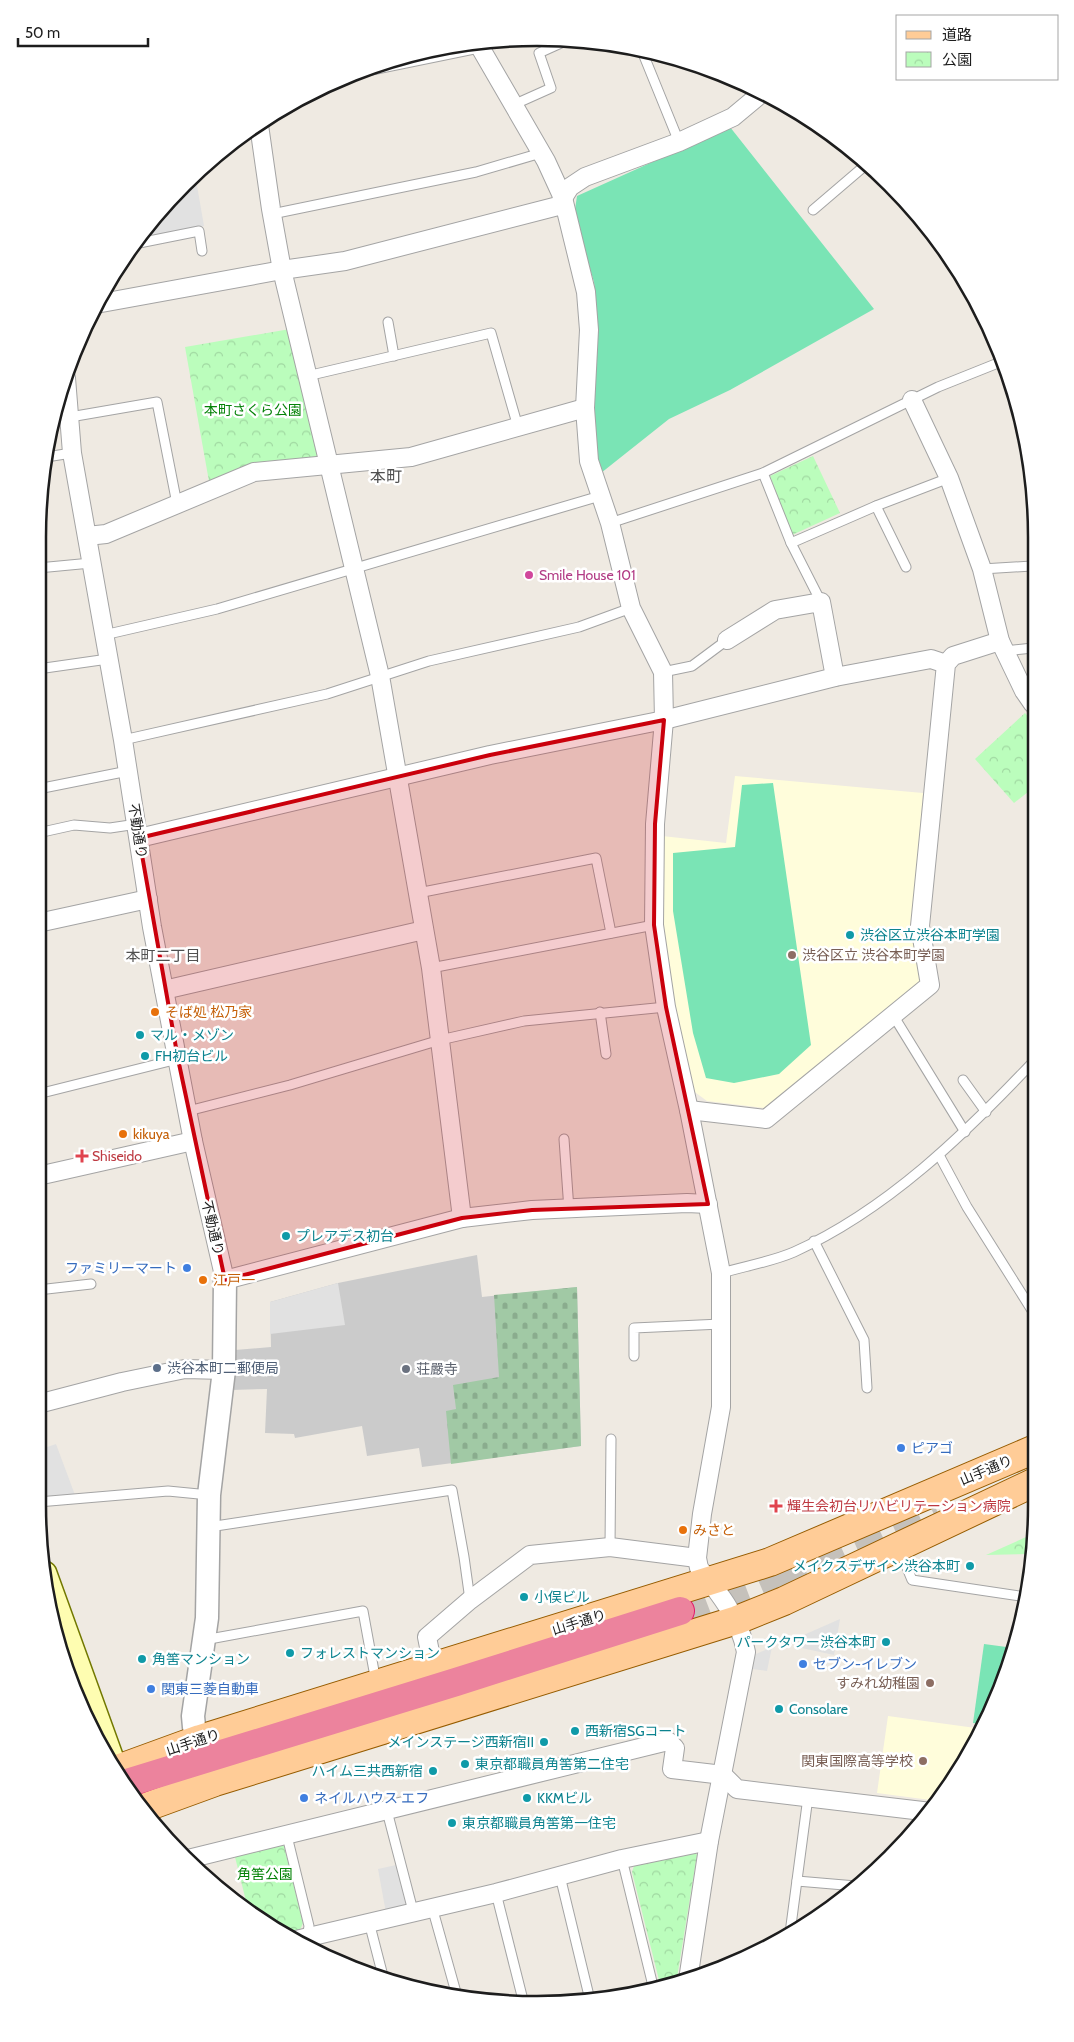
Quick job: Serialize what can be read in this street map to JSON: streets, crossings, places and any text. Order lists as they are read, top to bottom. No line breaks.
{"streets":{"main road":["山手通り"],"street":["不動通り"]},"districts":["本町","本町二丁目"],"parks":["本町さくら公園","角筈公園"],"places":{"other":["Smile House 101","渋谷区立渋谷本町学園","渋谷区立 渋谷本町学園","そば処 松乃家","マル・メゾン","FH初台ビル","kikuya","プレアデス初台","ファミリーマート","江戸一","渋谷本町二郵便局","荘嚴寺","ピアゴ","みさと","メイクスデザイン渋谷本町","小俣ビル","パークタワー渋谷本町","フォレストマンション","角筈マンション","セブン-イレブン","すみれ幼稚園","関東三菱自動車","Consolare","西新宿SGコート","メインステージ西新宿II","関東国際高等学校","東京都職員角筈第二住宅","ハイム三共西新宿","ネイルハウス エフ","KKMビル","東京都職員角筈第一住宅"],"health":["Shiseido","輝生会初台リハビリテーション病院"]},"legend":["道路","公園"],"scale_bar":"50 m"}
